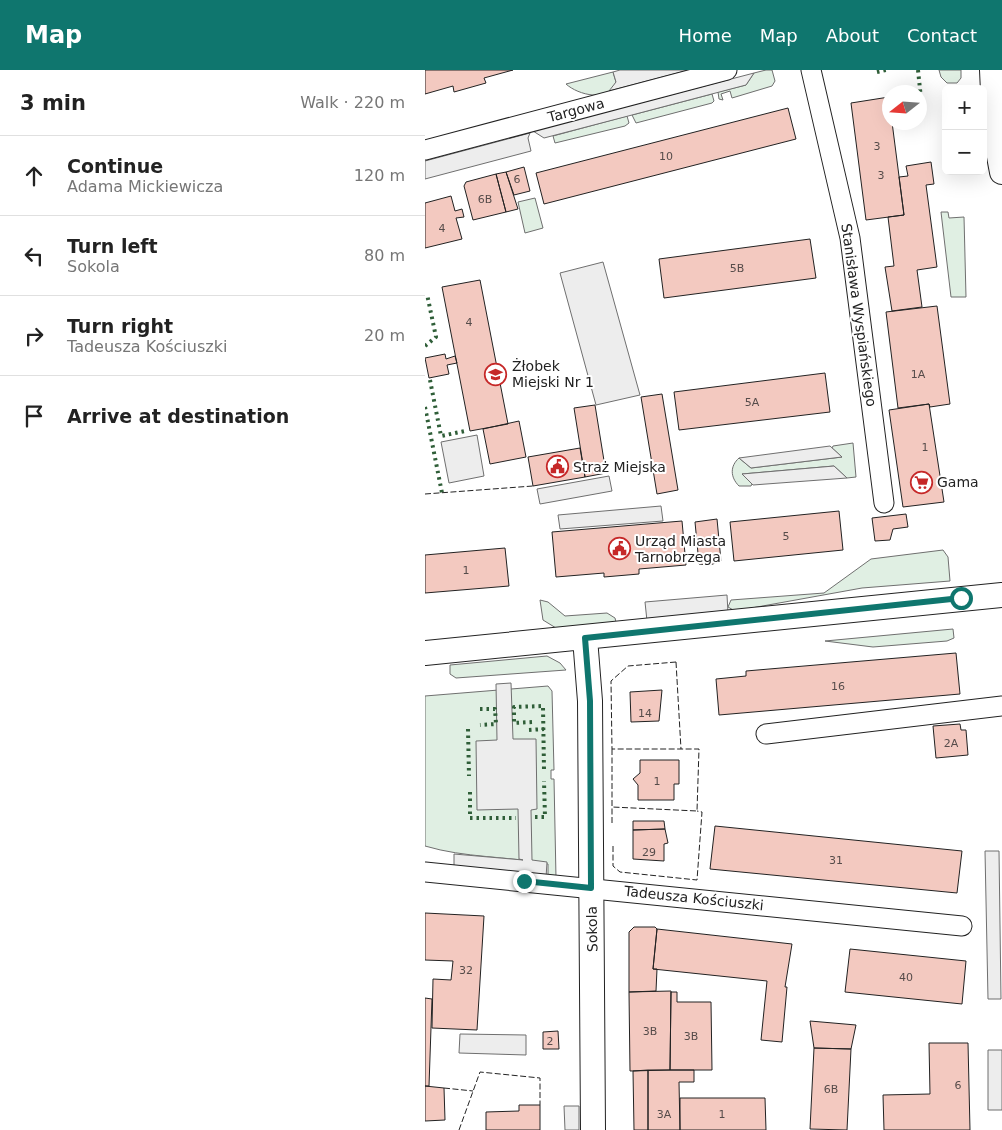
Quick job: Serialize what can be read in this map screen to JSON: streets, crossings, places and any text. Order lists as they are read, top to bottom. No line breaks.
{"streets":{"street":["Targowa","Stanisława Wyspiańskiego","Tadeusza Kościuszki","Sokola"]},"crossings":[["Tadeusza Kościuszki","Sokola"]],"places":{"school or university":["Żłobek Miejski Nr 1"],"public building":["Straż Miejska","Urząd Miasta Tarnobrzega"],"supermarket":["Gama"]},"house_numbers":["3","10","3","6","6B","4","5B","4","1A","5A","1","5","1","16","14","2A","1","29","31","32","40","3B","3B","2","6","6B","3A","1"],"north":"left","page":{"header":"Map","nav":["Home","Map","About","Contact"],"heading":["3 min","Walk · 220 m"],"map_buttons":["+","−"],"list":[["Continue","Adama Mickiewicza","120 m"],["Turn left","Sokola","80 m"],["Turn right","Tadeusza Kościuszki","20 m"],"Arrive at destination"]}}
